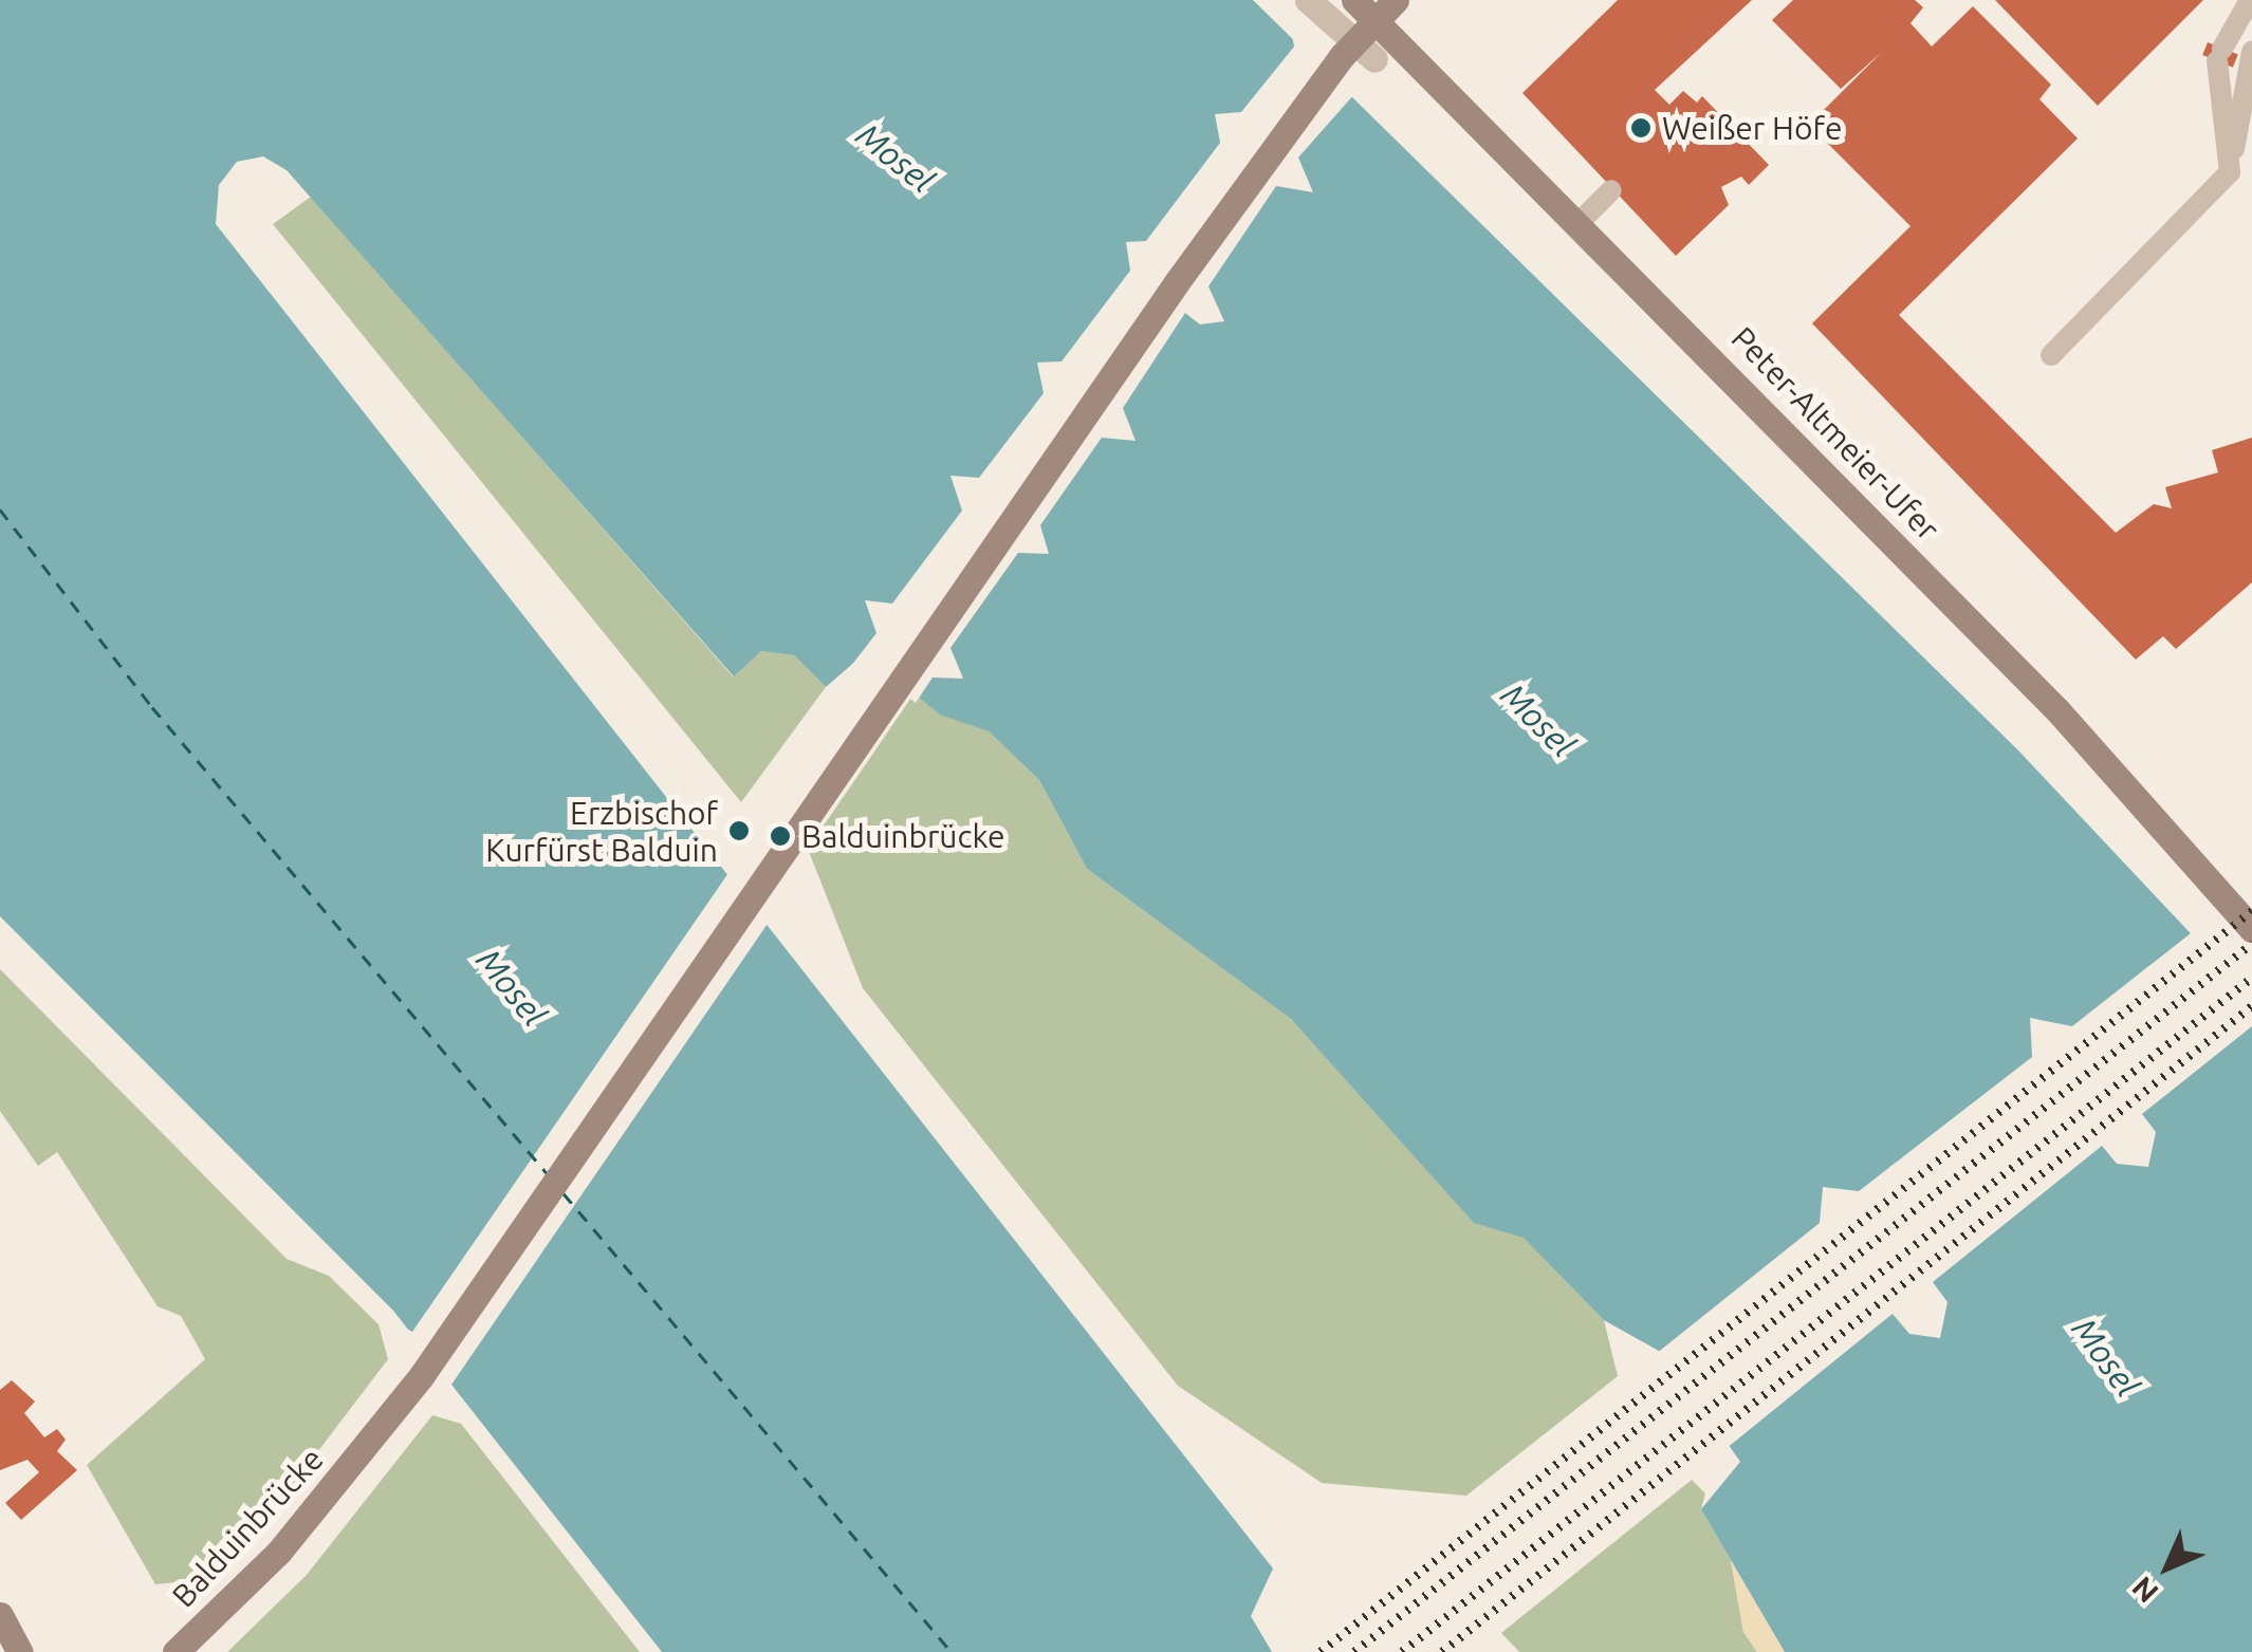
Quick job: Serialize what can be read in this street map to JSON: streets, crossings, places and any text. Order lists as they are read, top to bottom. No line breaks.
{"streets":{"street":["Peter-Altmeier-Ufer","Balduinbrücke"]},"water":["Mosel"],"places":["Weißer Höfe","Erzbischof Kurfürst Balduin","Balduinbrücke"],"north":"bottom left"}
